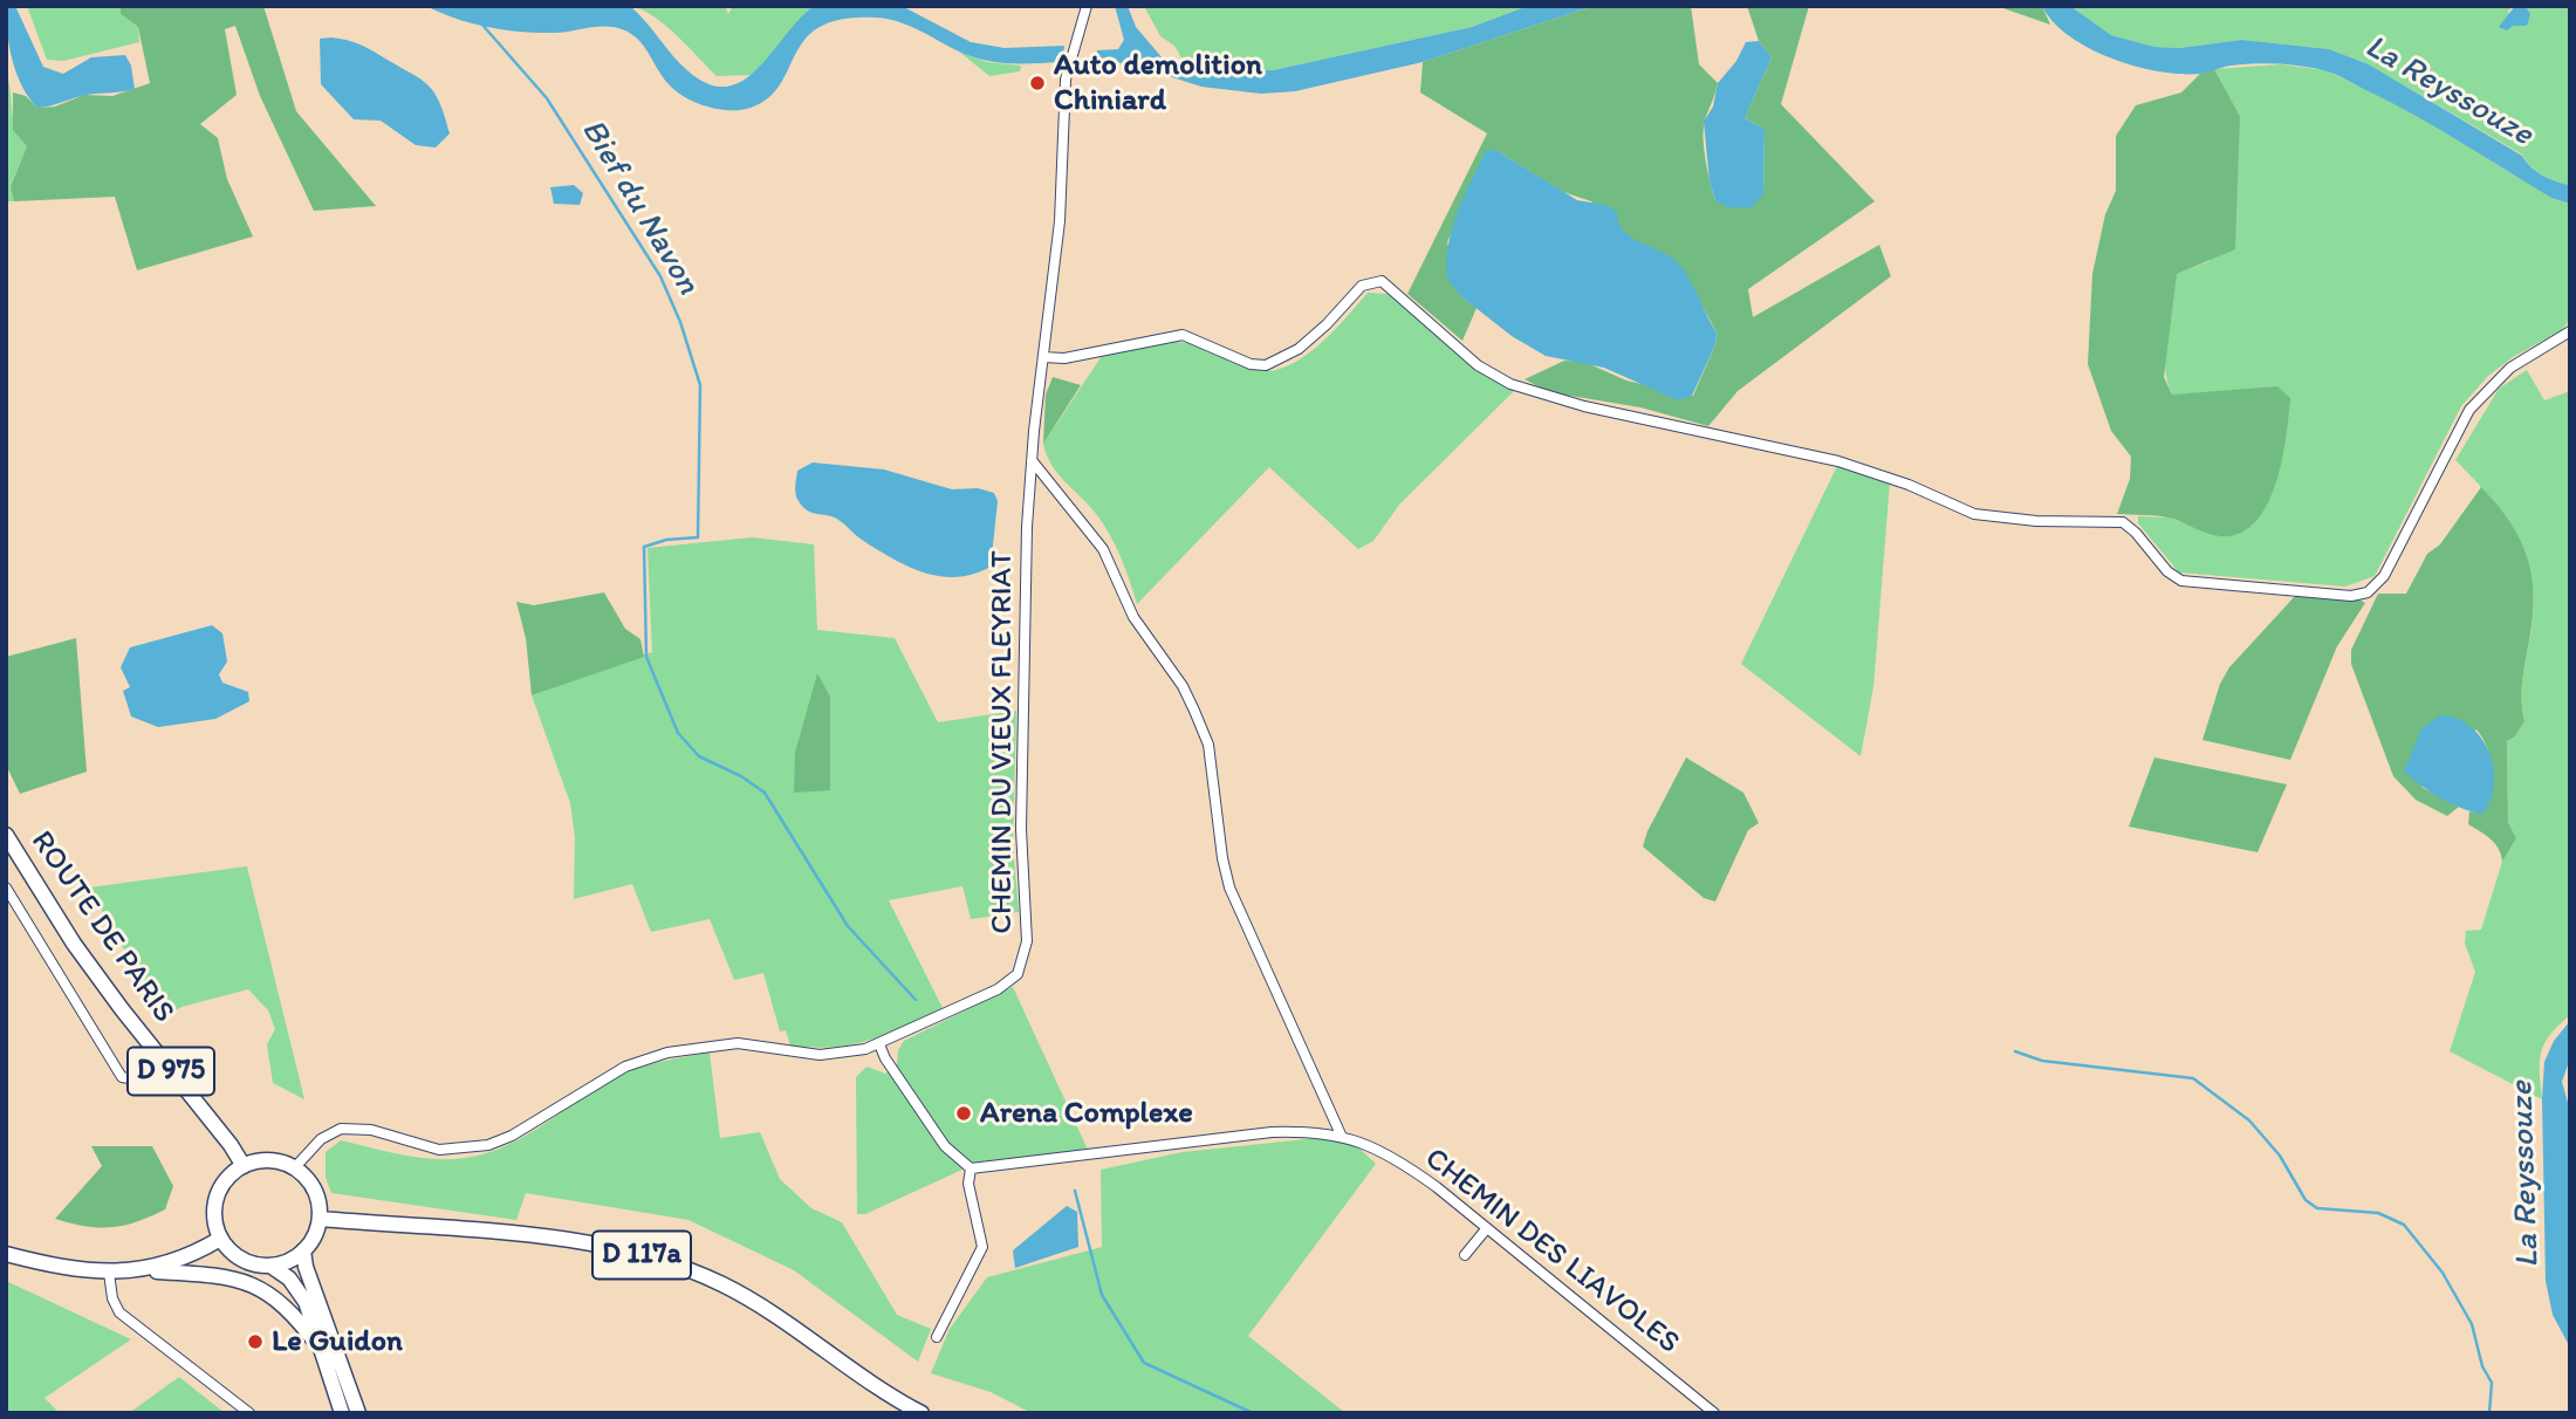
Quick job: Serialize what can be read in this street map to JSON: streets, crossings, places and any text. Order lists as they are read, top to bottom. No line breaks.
{"streets":{"main road":["ROUTE DE PARIS","D 975","D 117a"],"street":["CHEMIN DU VIEUX FLEYRIAT","CHEMIN DES LIAVOLES"]},"crossings":[["CHEMIN DU VIEUX FLEYRIAT","ROUTE DE PARIS"],["CHEMIN DU VIEUX FLEYRIAT","D 117a"],["ROUTE DE PARIS","D 117a"]],"water":["La Reyssouze","Bief du Navon"],"places":["Auto demolition Chiniard","Arena Complexe","Le Guidon"]}
